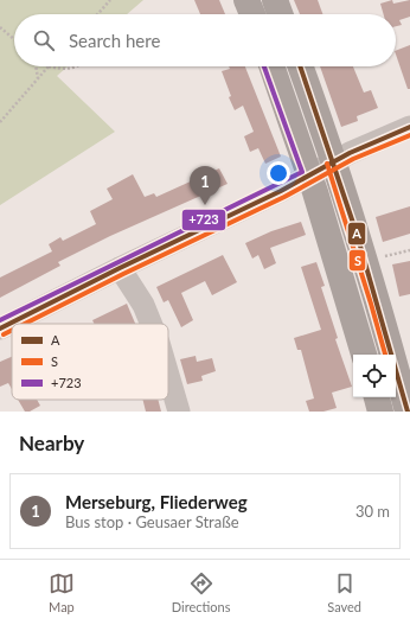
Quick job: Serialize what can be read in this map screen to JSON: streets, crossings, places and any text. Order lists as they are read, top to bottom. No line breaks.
{"lines":["transit line A","transit line +723","transit line S"],"legend":["A","S","+723"],"page":{"search":"Search here","pins":"1","heading":"Nearby","list":[{"mark":"1","name":"Merseburg, Fliederweg","note":"Bus stop · Geusaer Straße","value":"30 m"}],"nav":["Map","Directions","Saved"]}}
